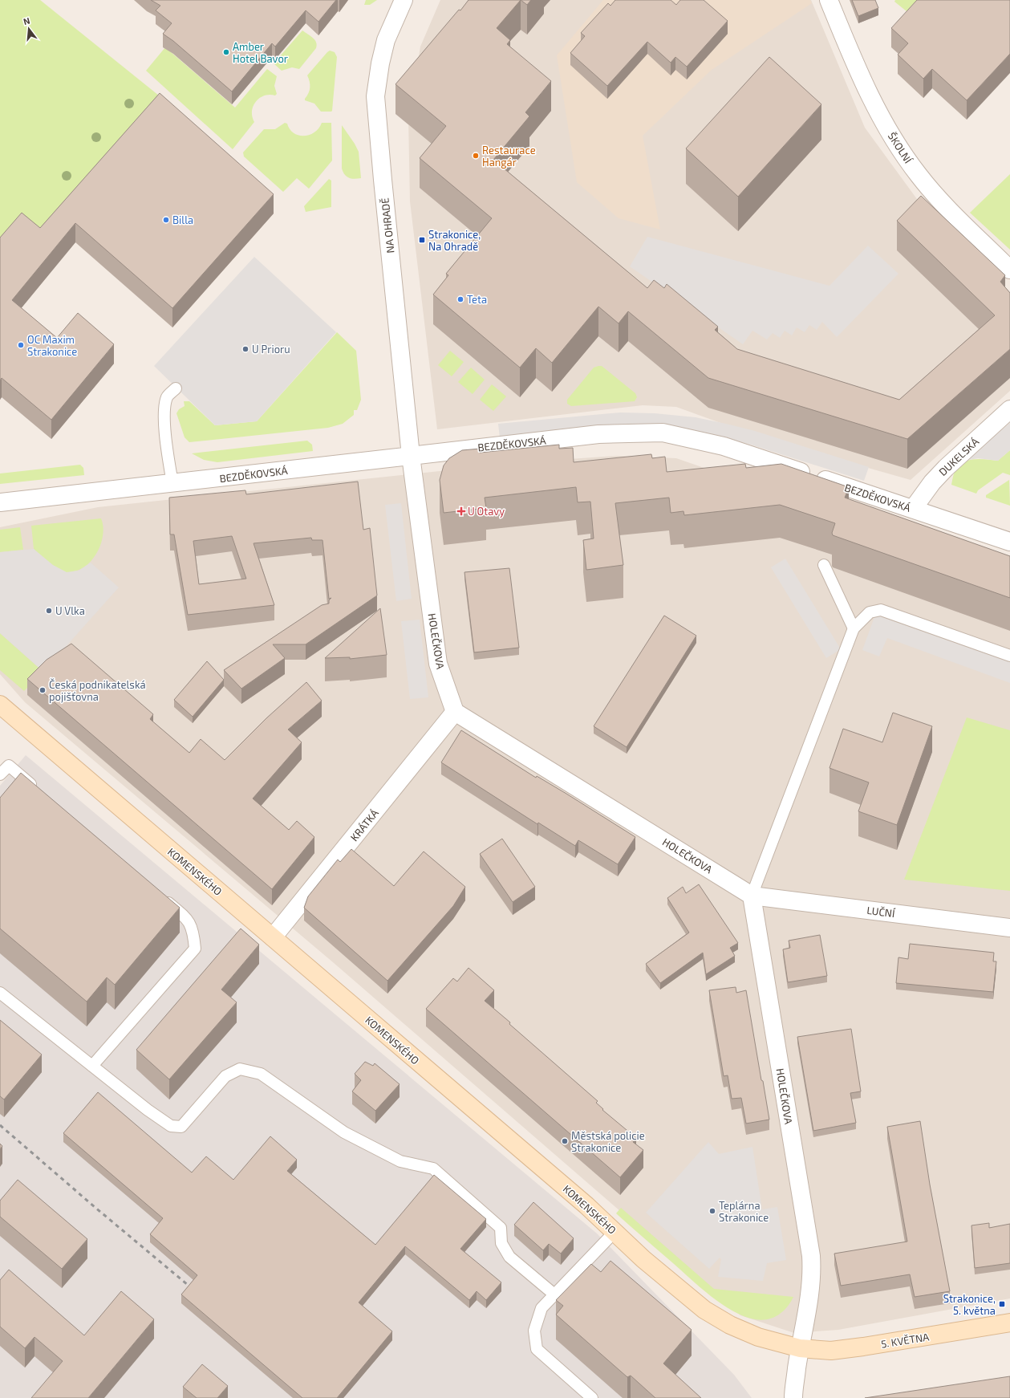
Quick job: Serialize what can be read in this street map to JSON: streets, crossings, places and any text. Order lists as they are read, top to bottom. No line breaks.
{"streets":{"main road":["KOMENSKÉHO","5. KVĚTNA"],"street":["ŠKOLNÍ","NA OHRADĚ","BEZDĚKOVSKÁ","DUKELSKÁ","HOLEČKOVA","KRÁTKÁ","LUČNÍ"]},"crossings":[["NA OHRADĚ","BEZDĚKOVSKÁ"],["NA OHRADĚ","HOLEČKOVA"],["BEZDĚKOVSKÁ","DUKELSKÁ"],["BEZDĚKOVSKÁ","HOLEČKOVA"],["HOLEČKOVA","KRÁTKÁ"],["HOLEČKOVA","KOMENSKÉHO"],["HOLEČKOVA","LUČNÍ"],["HOLEČKOVA","5. KVĚTNA"],["KRÁTKÁ","KOMENSKÉHO"],["KOMENSKÉHO","5. KVĚTNA"]],"places":{"other":["Amber Hotel Bavor","Restaurace Hangár","Billa","Teta","OC Maxim Strakonice","U Prioru","U Vlka","Česká podnikatelská pojišťovna","Městská policie Strakonice","Teplárna Strakonice"],"transit":["Strakonice, Na Ohradě","Strakonice, 5. května"],"health":["U Otavy"]},"north":"top"}
